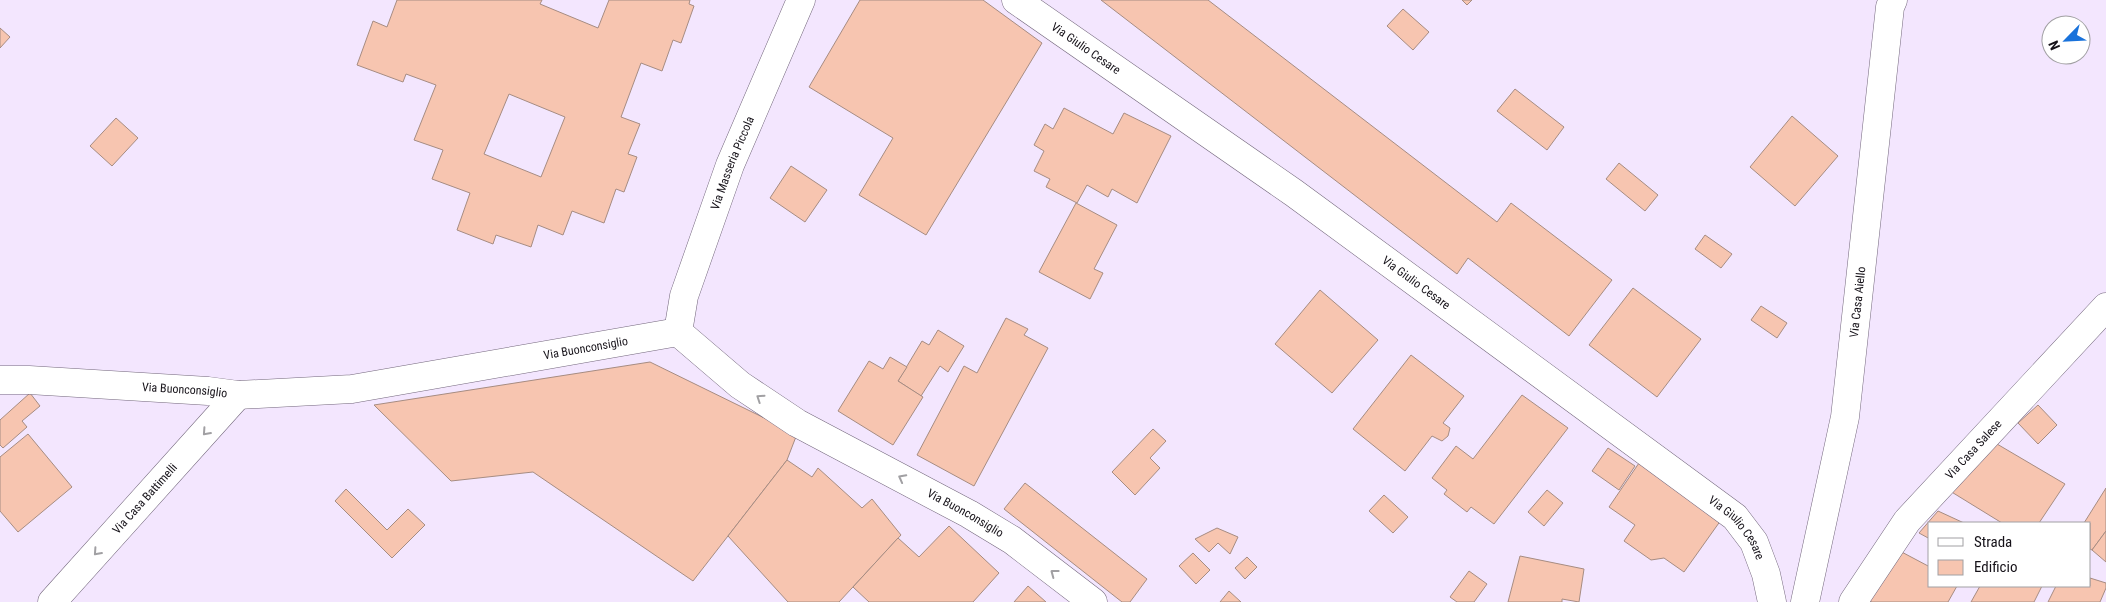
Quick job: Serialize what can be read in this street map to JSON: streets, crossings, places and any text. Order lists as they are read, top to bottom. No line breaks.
{"streets":{"street":["Via Giulio Cesare","Via Masseria Piccola","Via Casa Aiello","Via Buonconsiglio","Via Casa Salese","Via Casa Battimelli"]},"crossings":[["Via Masseria Piccola","Via Buonconsiglio"],["Via Buonconsiglio","Via Casa Battimelli"]],"one_way":["Via Buonconsiglio","Via Casa Battimelli"],"legend":["Strada","Edificio"],"north":"bottom left"}
